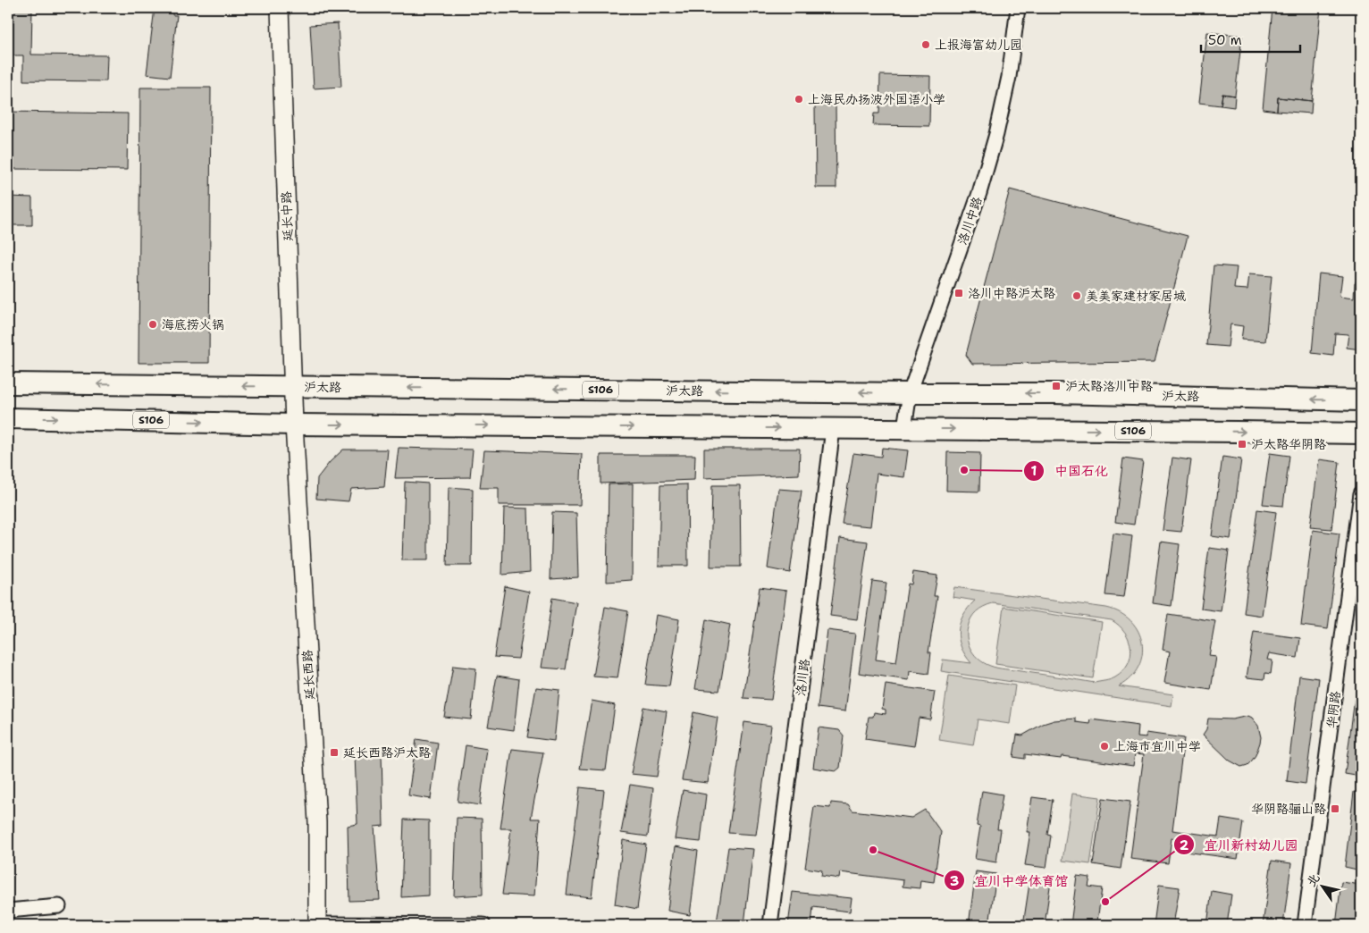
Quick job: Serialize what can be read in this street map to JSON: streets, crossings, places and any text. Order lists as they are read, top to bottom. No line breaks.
{"streets":{"main road":["沪太路","S106"],"street":["延长中路","洛川中路","延长西路","洛川路","华阴路"]},"crossings":[["延长中路","沪太路"],["延长中路","S106"],["延长中路","延长西路"],["洛川中路","沪太路"],["洛川中路","S106"],["S106","延长西路"],["S106","洛川路"]],"places":{"other":["上报海富幼儿园","上海民办扬波外国语小学","美美家建材家居城","海底捞火锅","中国石化","上海市宜川中学","宜川中学体育馆","宜川新村幼儿园"],"transit":["洛川中路沪太路","沪太路洛川中路","沪太路华阴路","延长西路沪太路","华阴路骊山路"]},"scale_bar":"50 m","north":"top left"}
